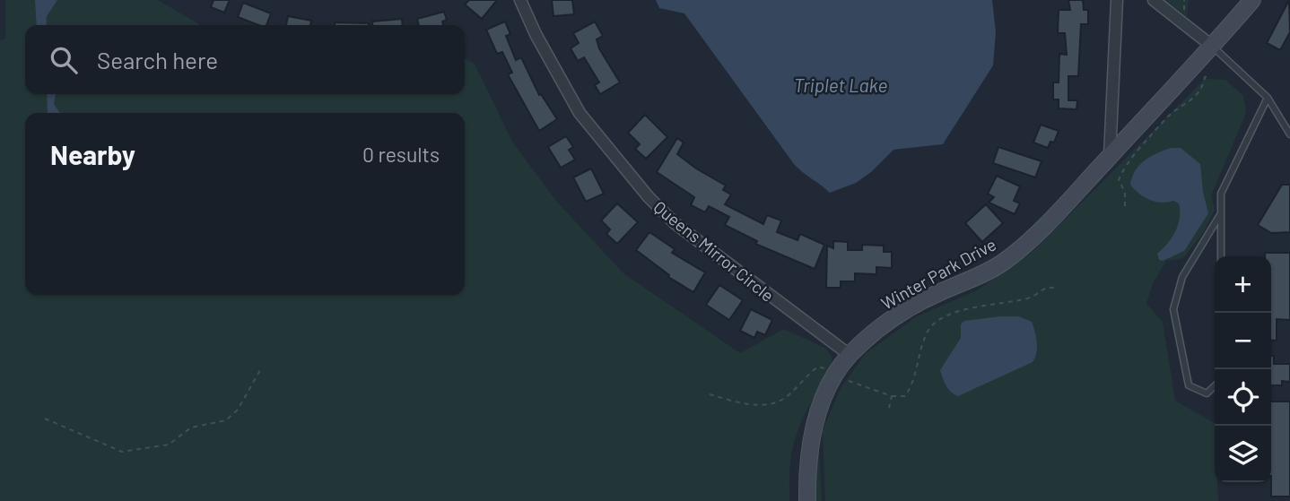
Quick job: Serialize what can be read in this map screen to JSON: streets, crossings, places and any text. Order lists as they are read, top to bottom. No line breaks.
{"streets":{"street":["Queens Mirror Circle","Winter Park Drive"]},"crossings":[["Queens Mirror Circle","Winter Park Drive"]],"water":["Triplet Lake"],"page":{"search":"Search here","heading":["Nearby","0 results"],"map_buttons":["+","−"]}}
